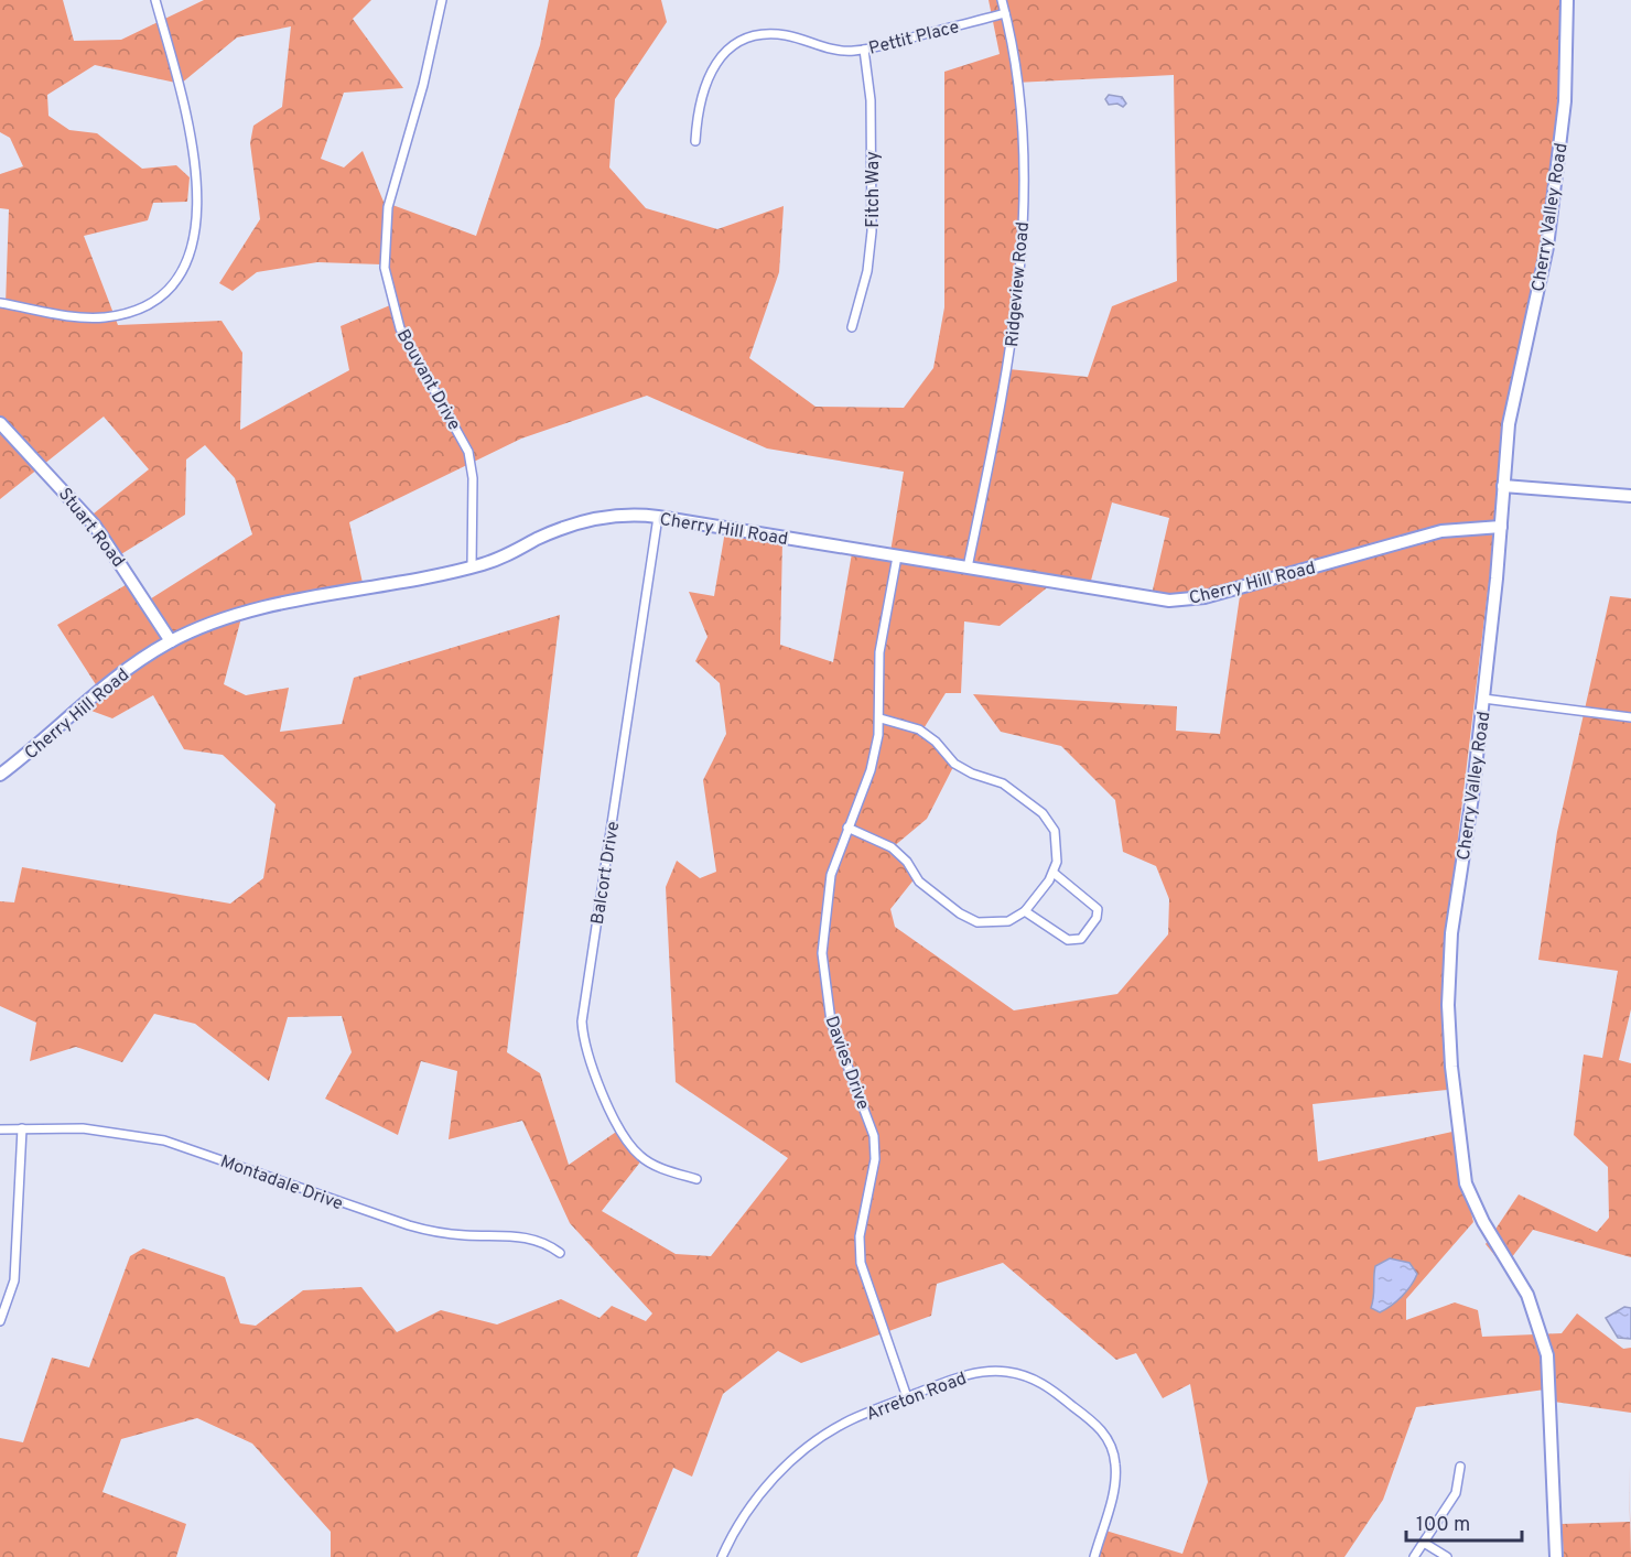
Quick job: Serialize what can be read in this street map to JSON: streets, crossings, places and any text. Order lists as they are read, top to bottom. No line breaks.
{"streets":{"street":["Pettit Place","Fitch Way","Cherry Valley Road","Ridgeview Road","Bouvant Drive","Stuart Road","Cherry Hill Road","Balcort Drive","Davies Drive","Montadale Drive","Arreton Road"]},"crossings":[["Pettit Place","Fitch Way"],["Pettit Place","Ridgeview Road"],["Cherry Valley Road","Cherry Hill Road"],["Ridgeview Road","Cherry Hill Road"],["Bouvant Drive","Cherry Hill Road"],["Stuart Road","Cherry Hill Road"],["Cherry Hill Road","Balcort Drive"],["Cherry Hill Road","Davies Drive"],["Davies Drive","Arreton Road"]],"scale_bar":"100 m"}
